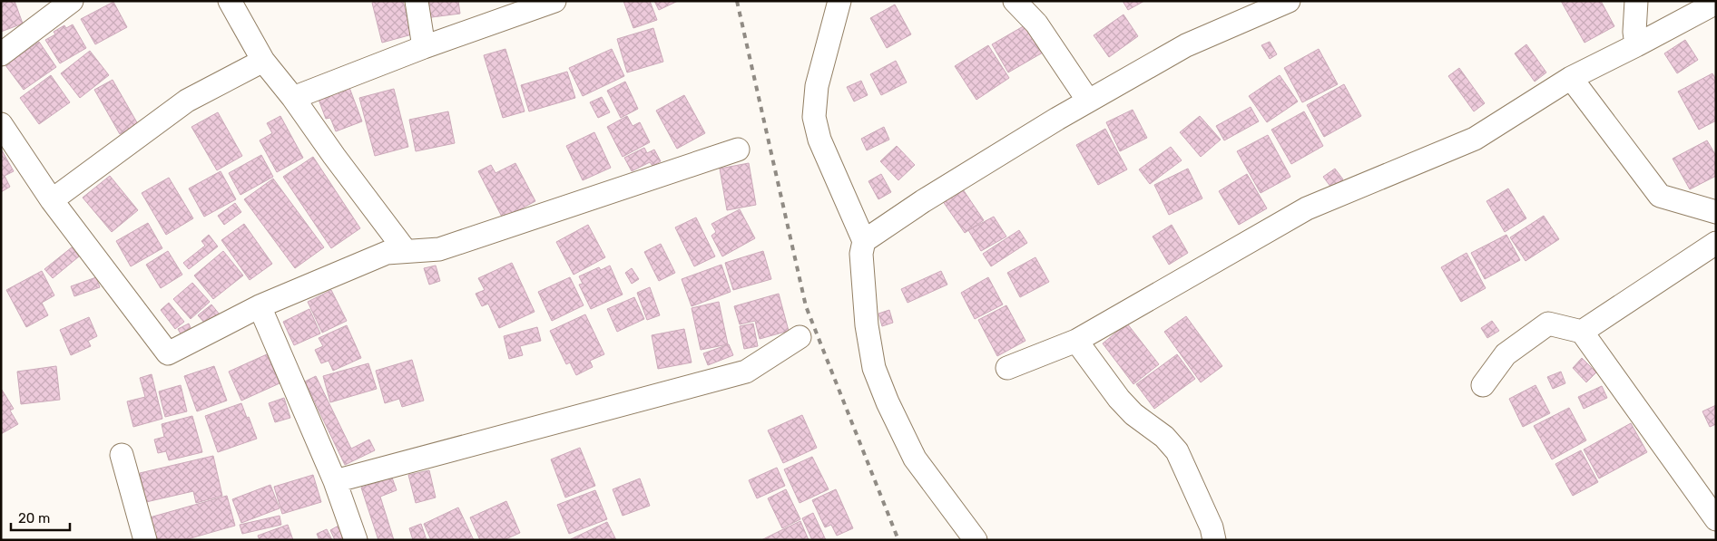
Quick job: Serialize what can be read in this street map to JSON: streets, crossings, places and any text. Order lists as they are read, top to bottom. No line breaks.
{"scale_bar":"20 m"}
